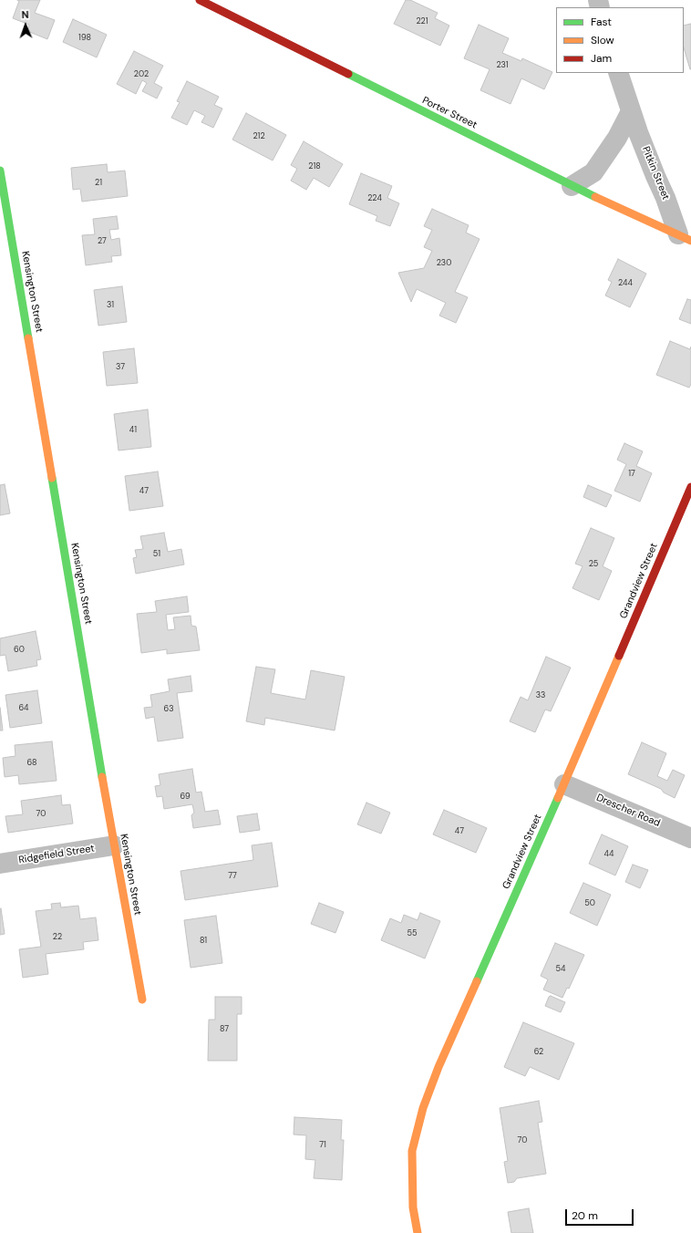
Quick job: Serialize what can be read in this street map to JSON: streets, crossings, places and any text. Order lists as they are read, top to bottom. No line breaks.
{"streets":{"street":["Porter Street","Pitkin Street","Kensington Street","Grandview Street","Drescher Road","Ridgefield Street"]},"crossings":[["Porter Street","Pitkin Street"],["Kensington Street","Ridgefield Street"],["Grandview Street","Drescher Road"]],"house_numbers":["221","198","231","202","212","218","21","224","27","230","244","31","37","41","17","47","51","25","60","33","64","63","68","69","70","47","44","77","50","55","22","81","54","87","62","70","71"],"legend":["Fast","Slow","Jam"],"scale_bar":"20 m","north":"top"}
